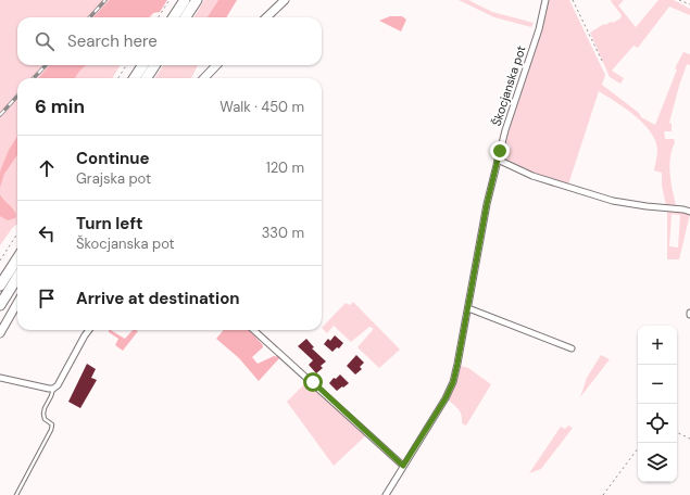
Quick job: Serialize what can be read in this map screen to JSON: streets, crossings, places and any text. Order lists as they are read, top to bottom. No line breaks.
{"streets":{"street":["Škocjanska pot"]},"page":{"search":"Search here","heading":["6 min","Walk · 450 m"],"list":[["Continue","Grajska pot","120 m"],["Turn left","Škocjanska pot","330 m"],"Arrive at destination"],"map_buttons":["+","−"]}}
